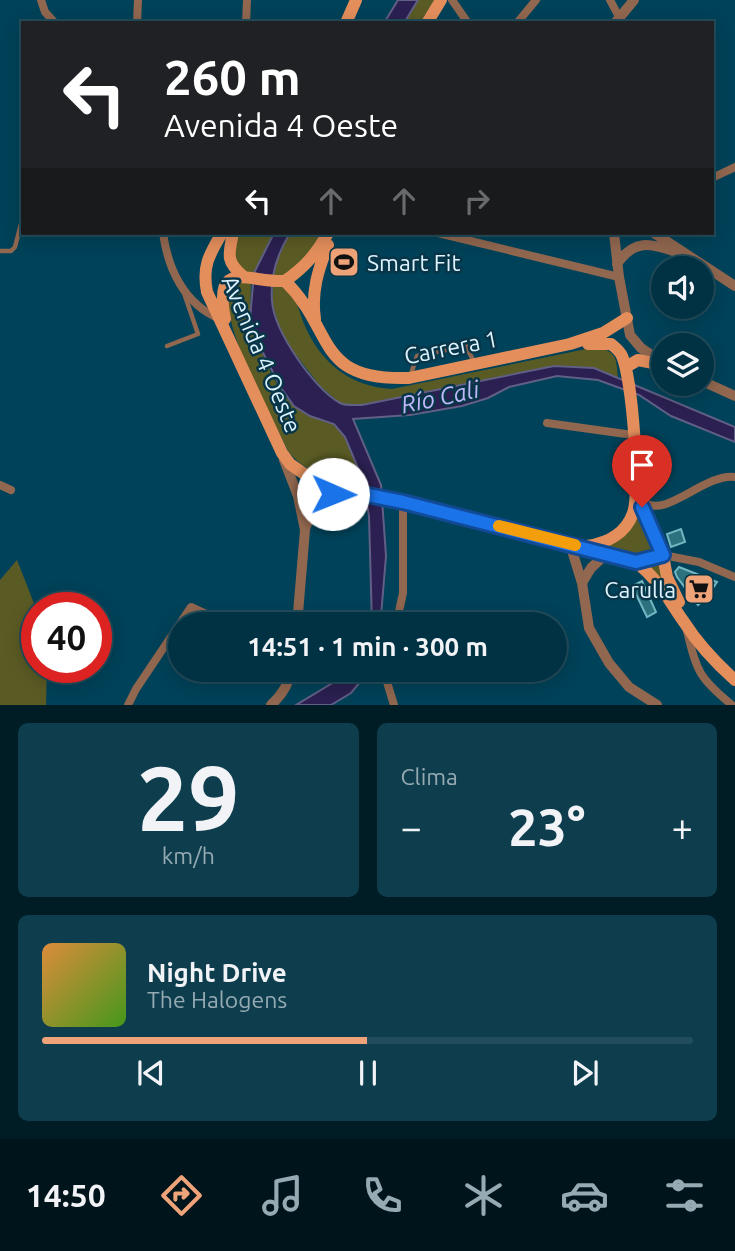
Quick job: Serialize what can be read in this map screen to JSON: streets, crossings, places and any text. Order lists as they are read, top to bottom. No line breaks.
{"streets":{"main road":["Carrera 1","Avenida 4 Oeste"]},"water":["Río Cali"],"places":{"sports":["Smart Fit"],"supermarket":["Carulla"]},"page":{"turn":["260 m","Avenida 4 Oeste"],"limit":"40","trip":"14:51 · 1 min · 300 m","tile":[["29","km/h"],"Clima"],"heat":["−","23°","+"],"song":["Night Drive","The Halogens"],"tabs":"14:50"}}
